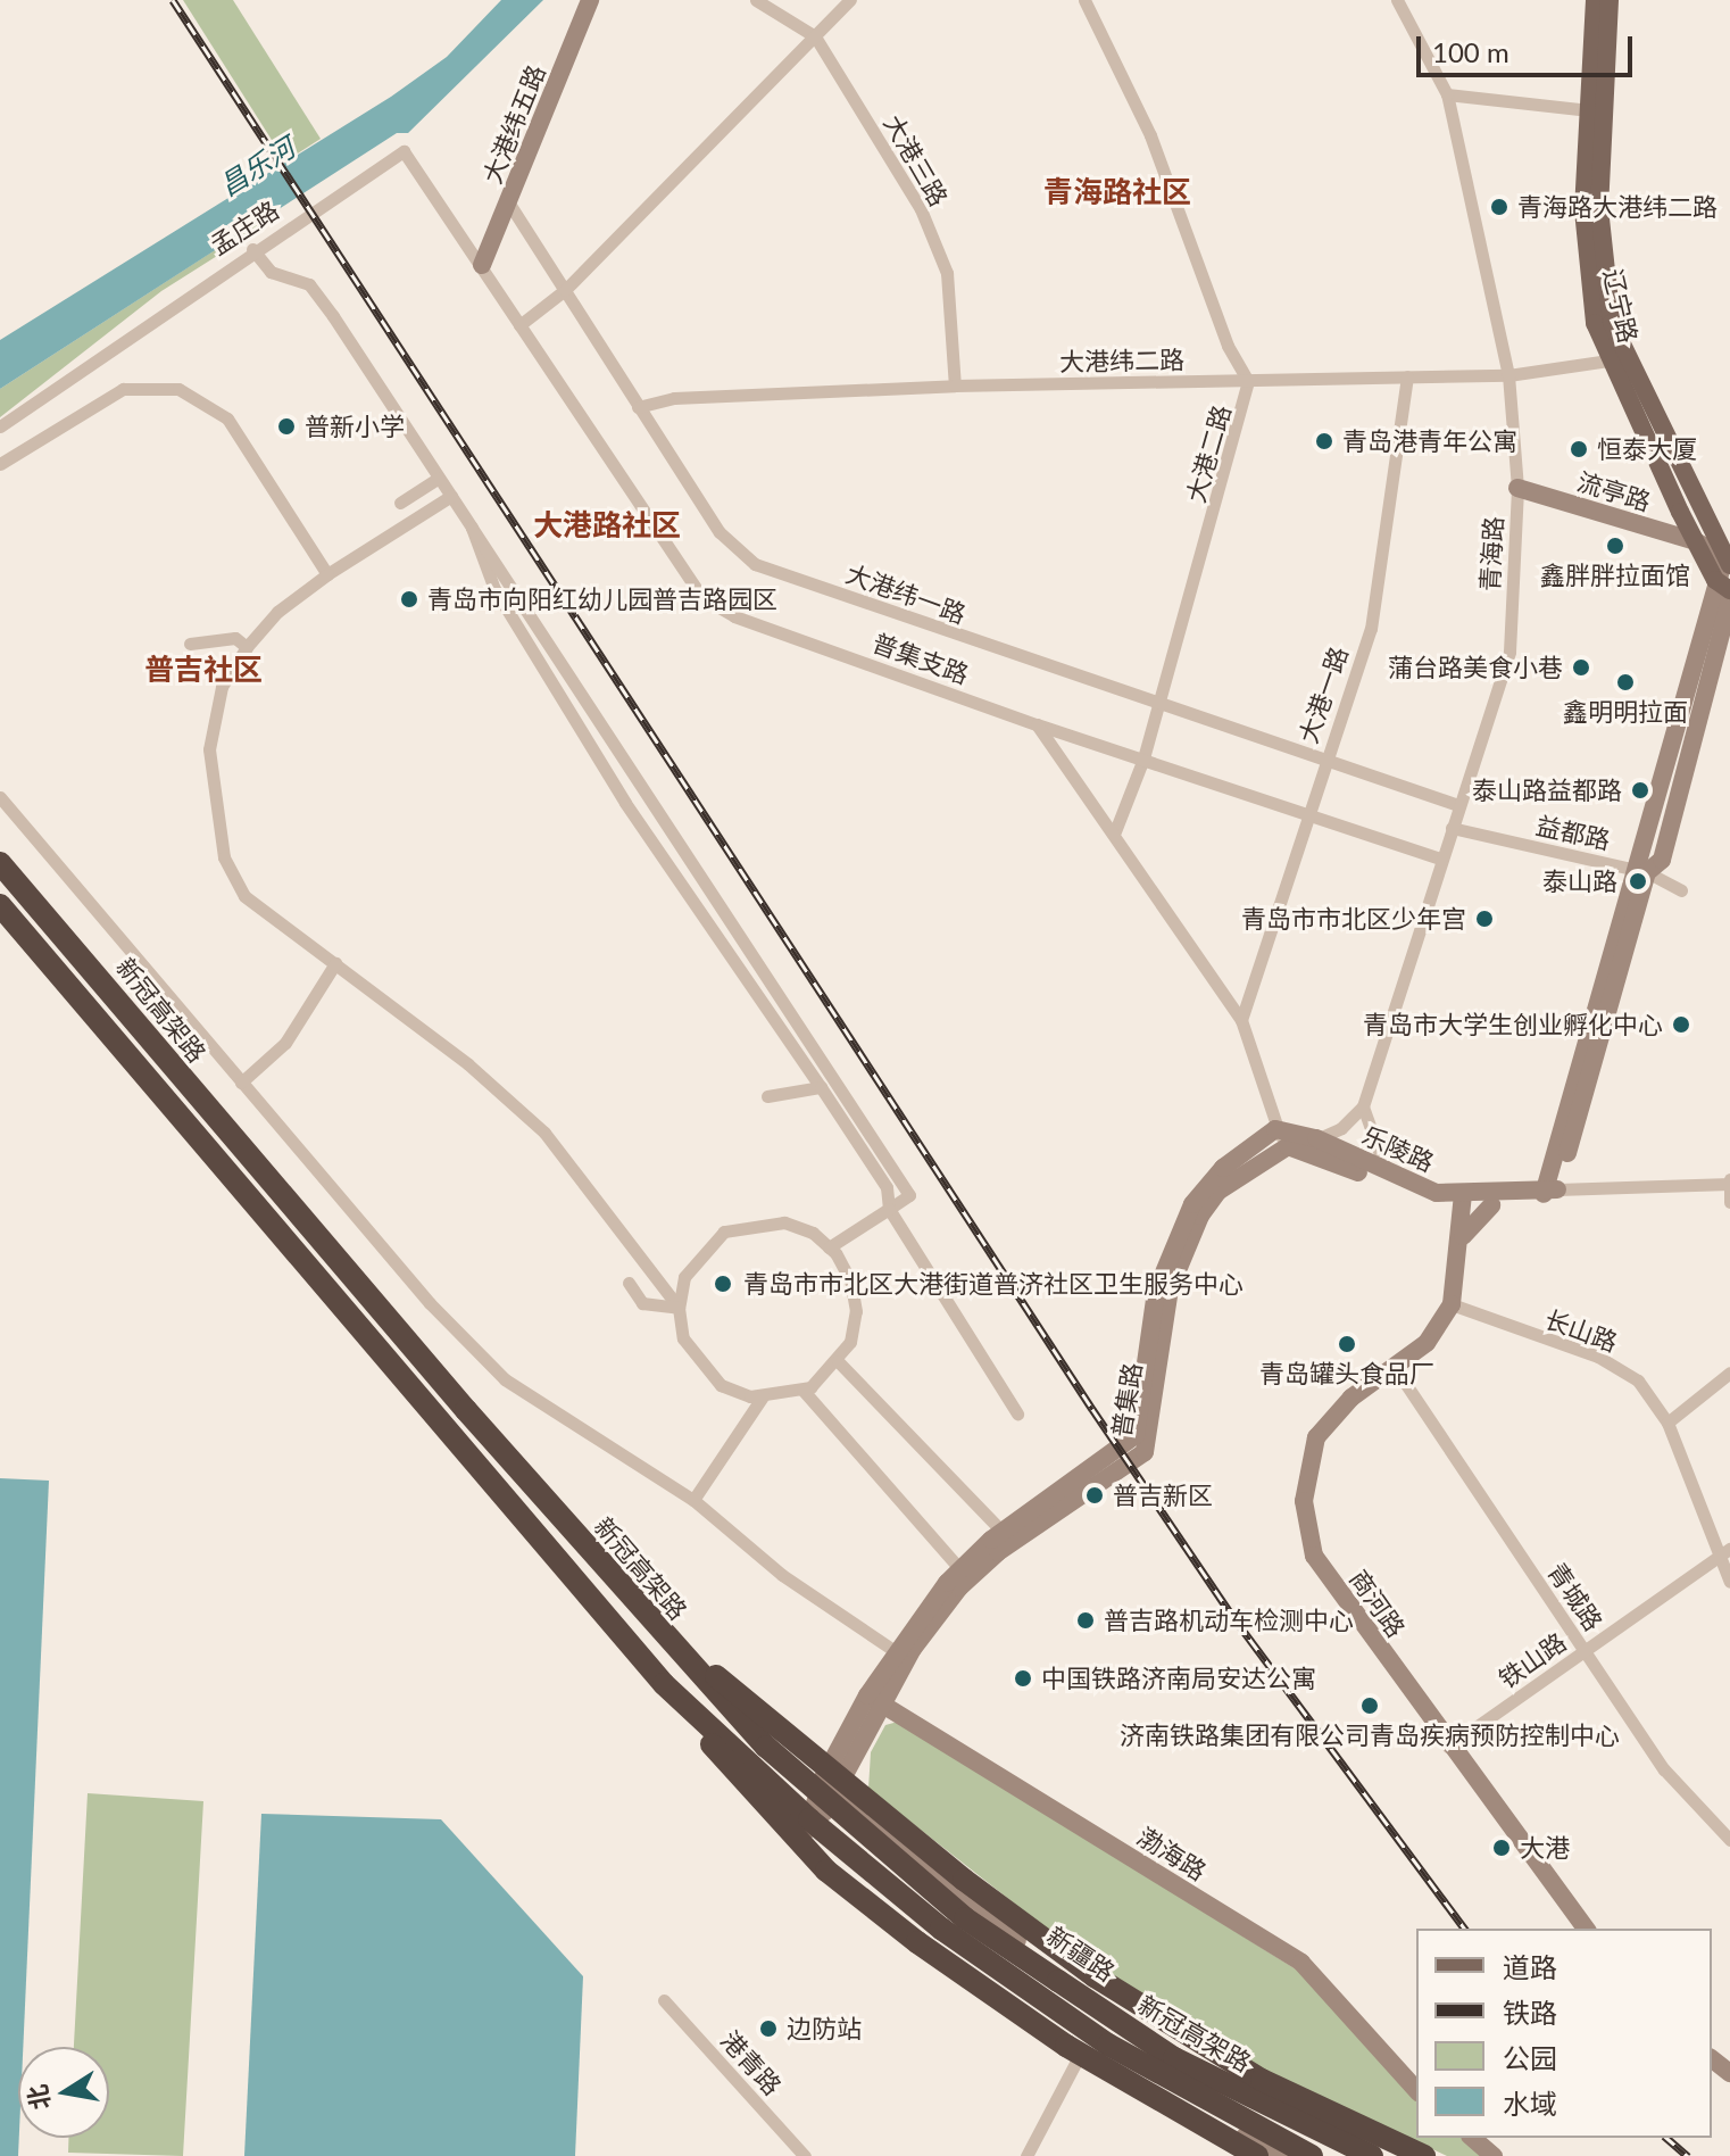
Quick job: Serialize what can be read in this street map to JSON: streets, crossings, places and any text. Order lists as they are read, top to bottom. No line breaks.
{"streets":{"highway":["新冠高架路"],"main road":["辽宁路"],"street":["大港纬五路","大港三路","孟庄路","大港纬二路","大港二路","流亭路","青海路","大港纬一路","普集支路","大港一路","益都路","乐陵路","长山路","普集路","青城路","商河路","铁山路","渤海路","新疆路","港青路"]},"crossings":[["大港纬五路","孟庄路"],["大港纬五路","大港纬一路"],["大港纬五路","普集支路"],["大港三路","大港纬二路"],["孟庄路","普集支路"],["辽宁路","大港纬二路"],["辽宁路","流亭路"],["大港纬二路","大港二路"],["大港纬二路","青海路"],["大港纬二路","大港纬一路"],["大港纬二路","大港一路"],["大港二路","大港纬一路"],["流亭路","青海路"],["青海路","大港纬一路"],["青海路","益都路"],["大港纬一路","大港一路"],["乐陵路","普集路"],["乐陵路","商河路"],["长山路","商河路"],["长山路","铁山路"],["普集路","渤海路"],["普集路","新疆路"],["青城路","商河路"],["青城路","铁山路"],["商河路","铁山路"]],"districts":["青海路社区","大港路社区","普吉社区"],"water":["昌乐河"],"places":["青海路大港纬二路","普新小学","青岛港青年公寓","恒泰大厦","鑫胖胖拉面馆","青岛市向阳红幼儿园普吉路园区","蒲台路美食小巷","鑫明明拉面","泰山路益都路","泰山路","青岛市市北区少年宫","青岛市大学生创业孵化中心","青岛市市北区大港街道普济社区卫生服务中心","青岛罐头食品厂","普吉新区","普吉路机动车检测中心","中国铁路济南局安达公寓","济南铁路集团有限公司青岛疾病预防控制中心","大港","边防站"],"legend":["道路","铁路","公园","水域"],"scale_bar":"100 m","north":"left"}
